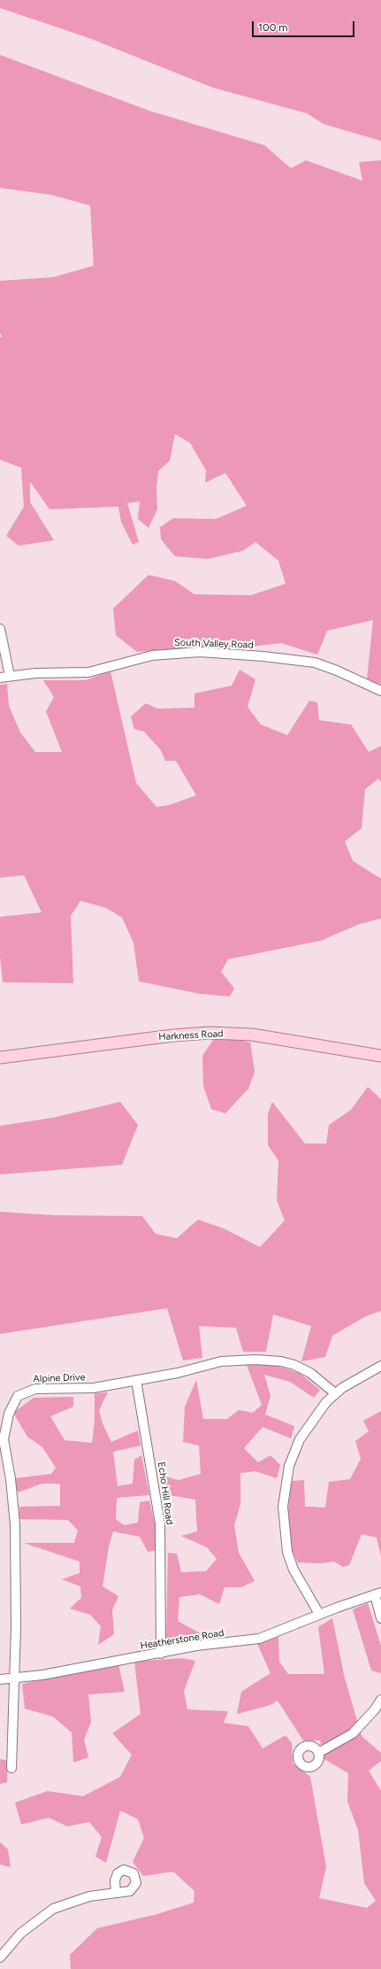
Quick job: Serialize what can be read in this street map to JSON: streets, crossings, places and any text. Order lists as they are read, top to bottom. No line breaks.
{"streets":{"main road":["Harkness Road"],"street":["South Valley Road","Alpine Drive","Echo Hill Road","Heatherstone Road"]},"crossings":[["Alpine Drive","Echo Hill Road"],["Alpine Drive","Heatherstone Road"],["Echo Hill Road","Heatherstone Road"]],"scale_bar":"100 m"}
